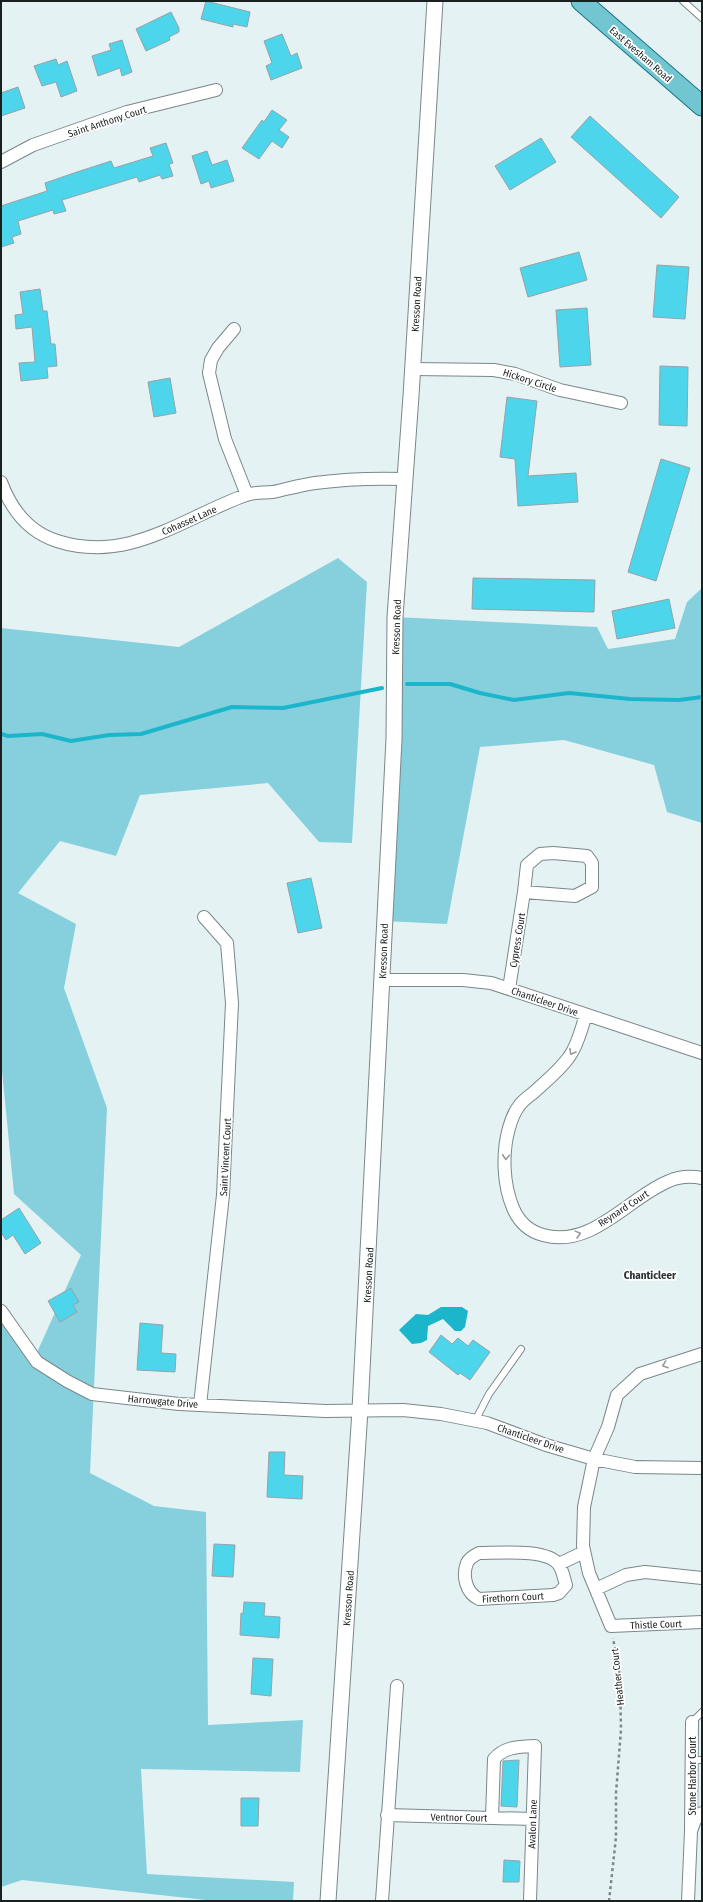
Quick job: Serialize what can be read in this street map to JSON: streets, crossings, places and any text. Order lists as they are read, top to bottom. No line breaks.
{"streets":{"main road":["East Evesham Road"],"street":["Saint Anthony Court","Kresson Road","Hickory Circle","Cohasset Lane","Cypress Court","Chanticleer Drive","Saint Vincent Court","Reynard Court","Harrowgate Drive","Firethorn Court","Thistle Court","Stone Harbor Court","Ventnor Court","Avalon Lane"],"path":["Heather Court"]},"crossings":[["Kresson Road","Hickory Circle"],["Kresson Road","Cohasset Lane"],["Kresson Road","Chanticleer Drive"],["Kresson Road","Harrowgate Drive"],["Cypress Court","Chanticleer Drive"],["Chanticleer Drive","Reynard Court"],["Chanticleer Drive","Harrowgate Drive"],["Saint Vincent Court","Harrowgate Drive"],["Thistle Court","Heather Court"],["Ventnor Court","Avalon Lane"]],"districts":["Chanticleer"]}
